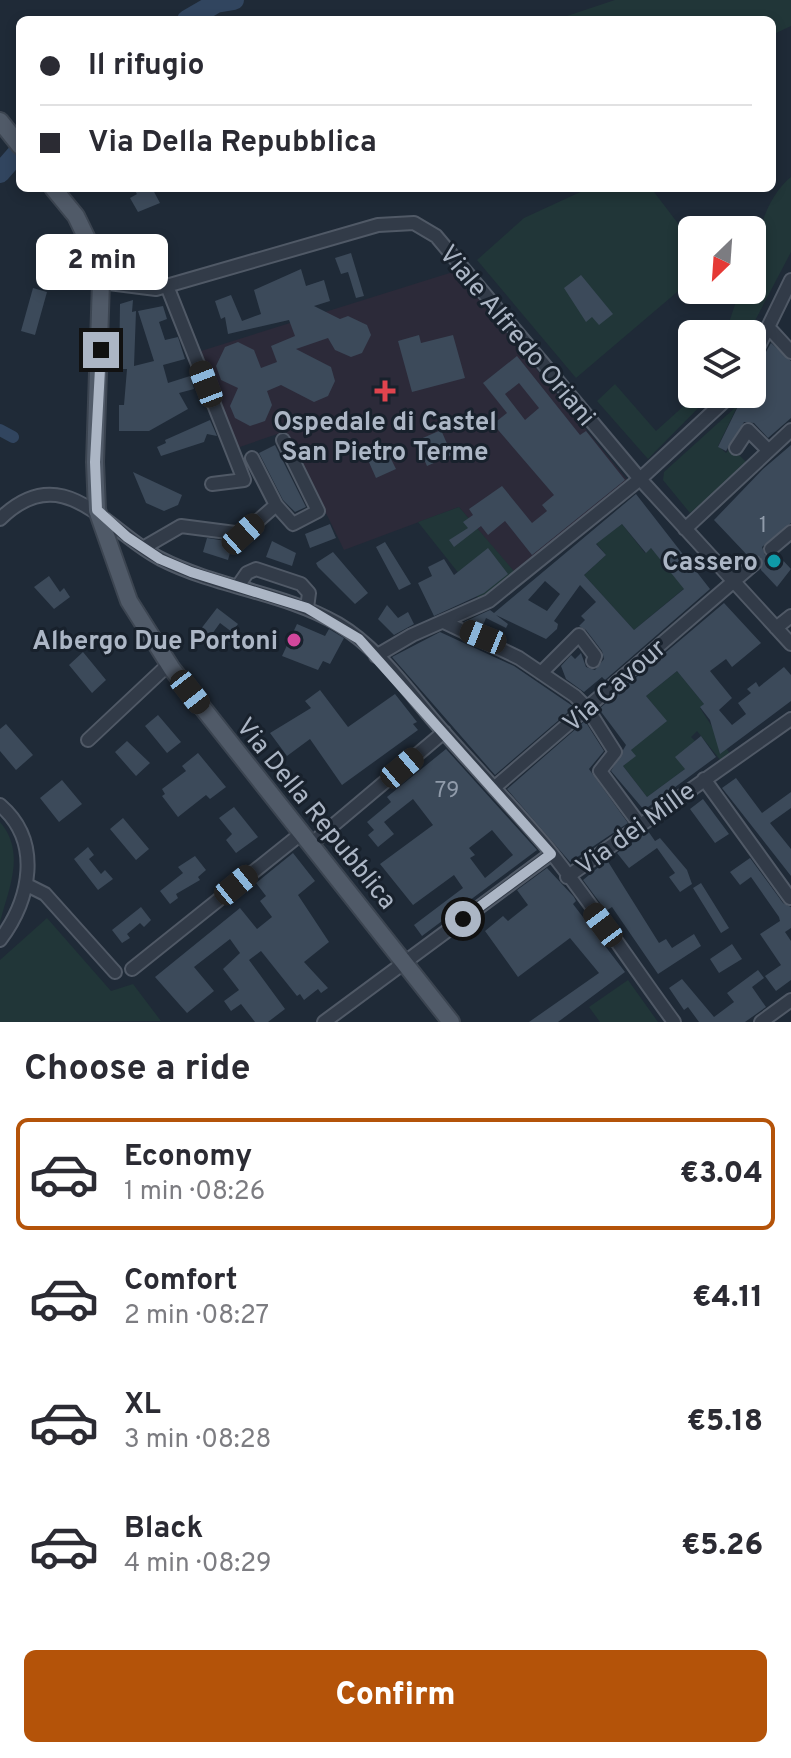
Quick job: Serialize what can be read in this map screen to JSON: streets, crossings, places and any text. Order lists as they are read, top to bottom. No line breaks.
{"streets":{"main road":["Via Della Repubblica"],"street":["Viale Alfredo Oriani","Via Cavour","Via dei Mille"]},"crossings":[["Viale Alfredo Oriani","Via Cavour"],["Viale Alfredo Oriani","Via Della Repubblica"]],"places":{"health":["Ospedale di Castel San Pietro Terme"],"other":["Cassero","Albergo Due Portoni"]},"house_numbers":["1","79"],"north":"bottom left","page":{"banner":["Il rifugio","Via Della Repubblica"],"bubble":"2 min","heading":"Choose a ride","list":[{"name":"Economy","note":"1 min · 08:26","value":"€3.04"},{"name":"Comfort","note":"2 min · 08:27","value":"€4.11"},{"name":"XL","note":"3 min · 08:28","value":"€5.18"},{"name":"Black","note":"4 min · 08:29","value":"€5.26"}],"buttons":"Confirm"}}
